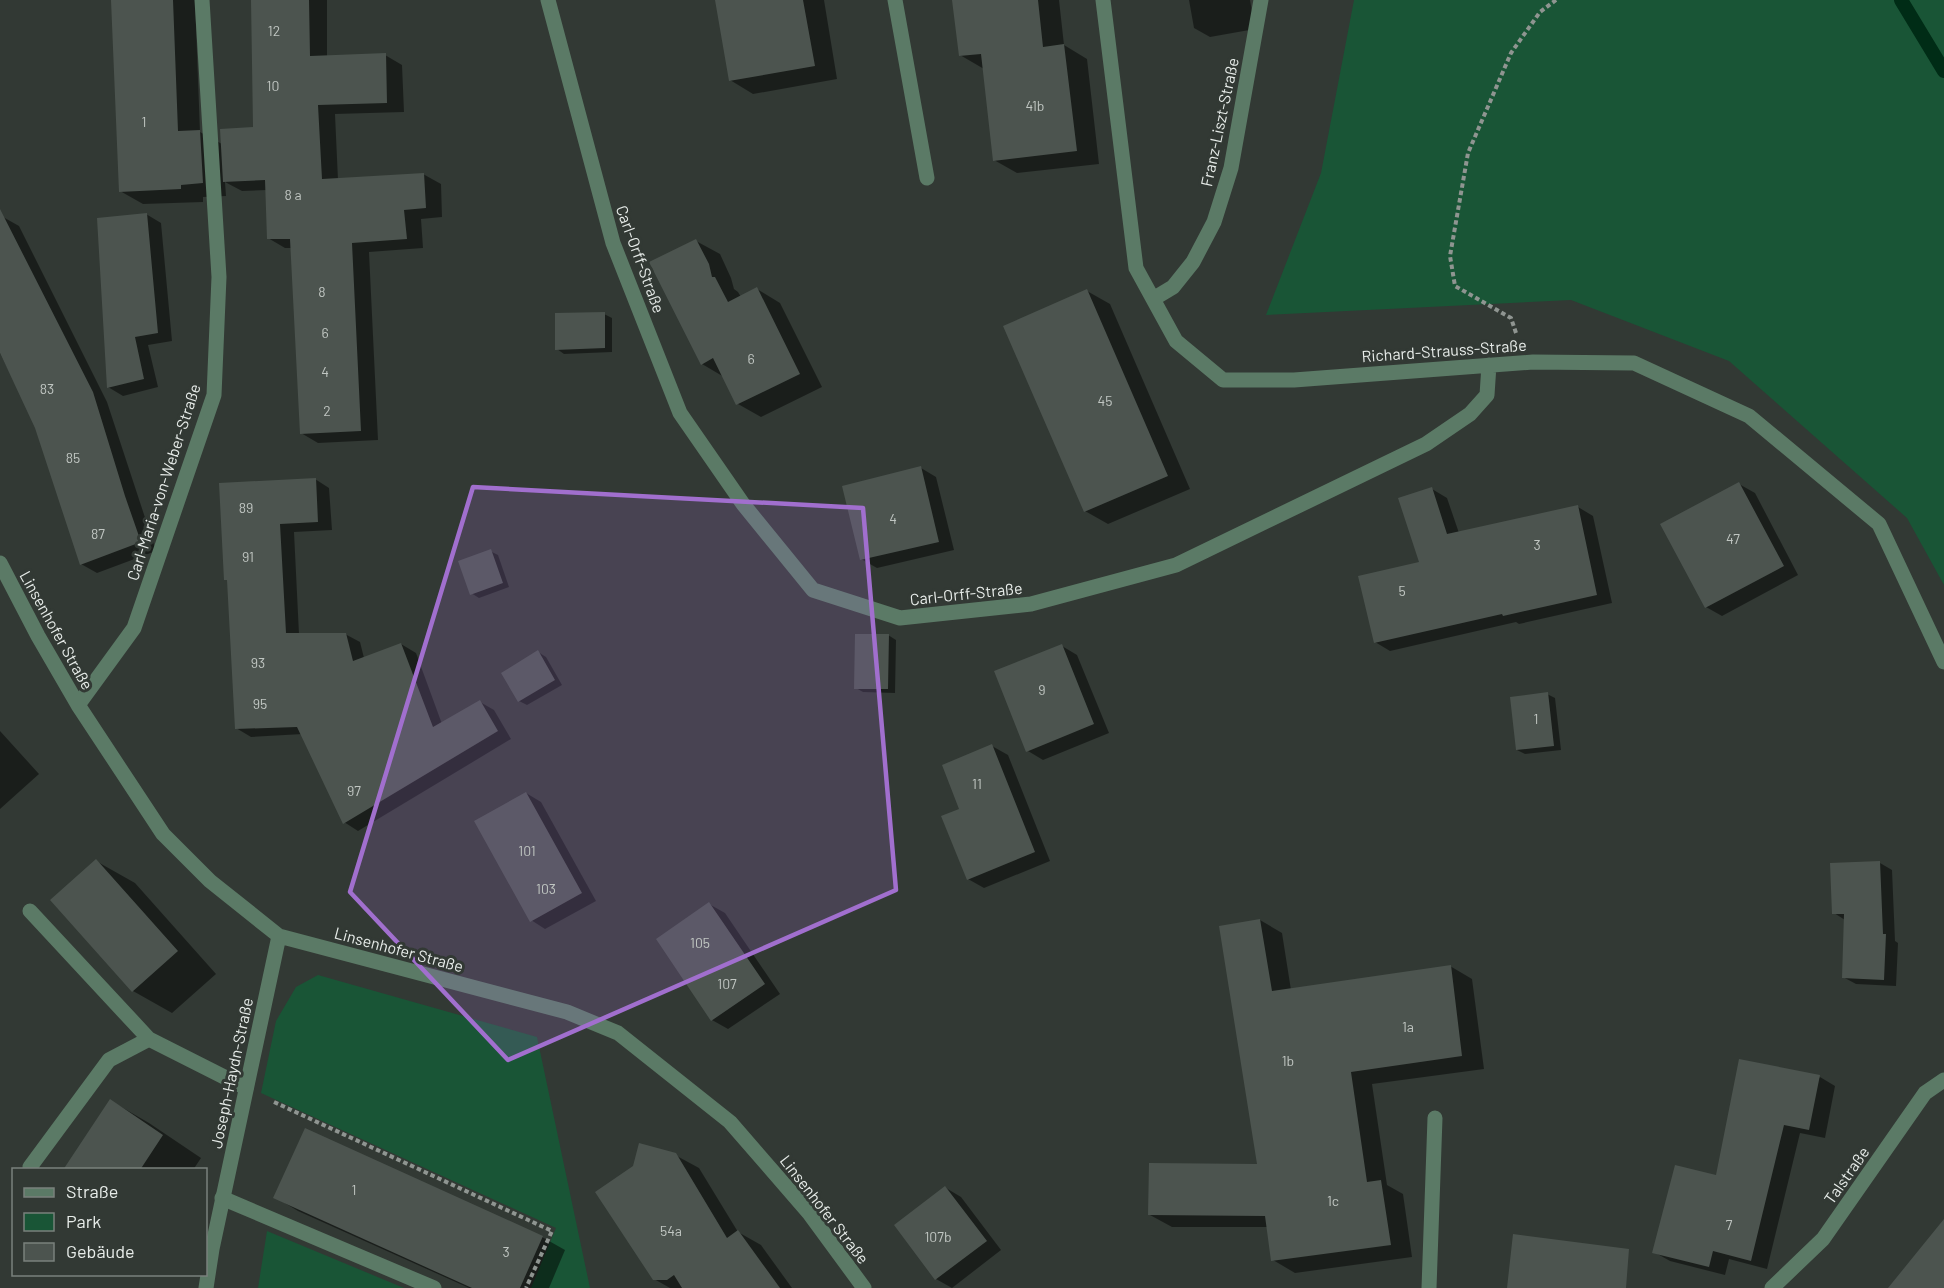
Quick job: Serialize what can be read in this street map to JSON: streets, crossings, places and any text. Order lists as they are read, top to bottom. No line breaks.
{"streets":{"street":["Franz-Liszt-Straße","Carl-Orff-Straße","Richard-Strauss-Straße","Carl-Maria-von-Weber-Straße","Linsenhofer Straße","Joseph-Haydn-Straße","Talstraße"]},"crossings":[["Franz-Liszt-Straße","Richard-Strauss-Straße"],["Carl-Orff-Straße","Richard-Strauss-Straße"],["Carl-Maria-von-Weber-Straße","Linsenhofer Straße"],["Linsenhofer Straße","Joseph-Haydn-Straße"]],"house_numbers":["12","10","41b","1","8 a","8","6","6","4","83","45","2","85","89","4","87","47","3","91","5","93","9","95","1","11","97","101","103","105","107","1a","1b","1","1c","7","54a","107b","3"],"legend":["Straße","Park","Gebäude"]}
